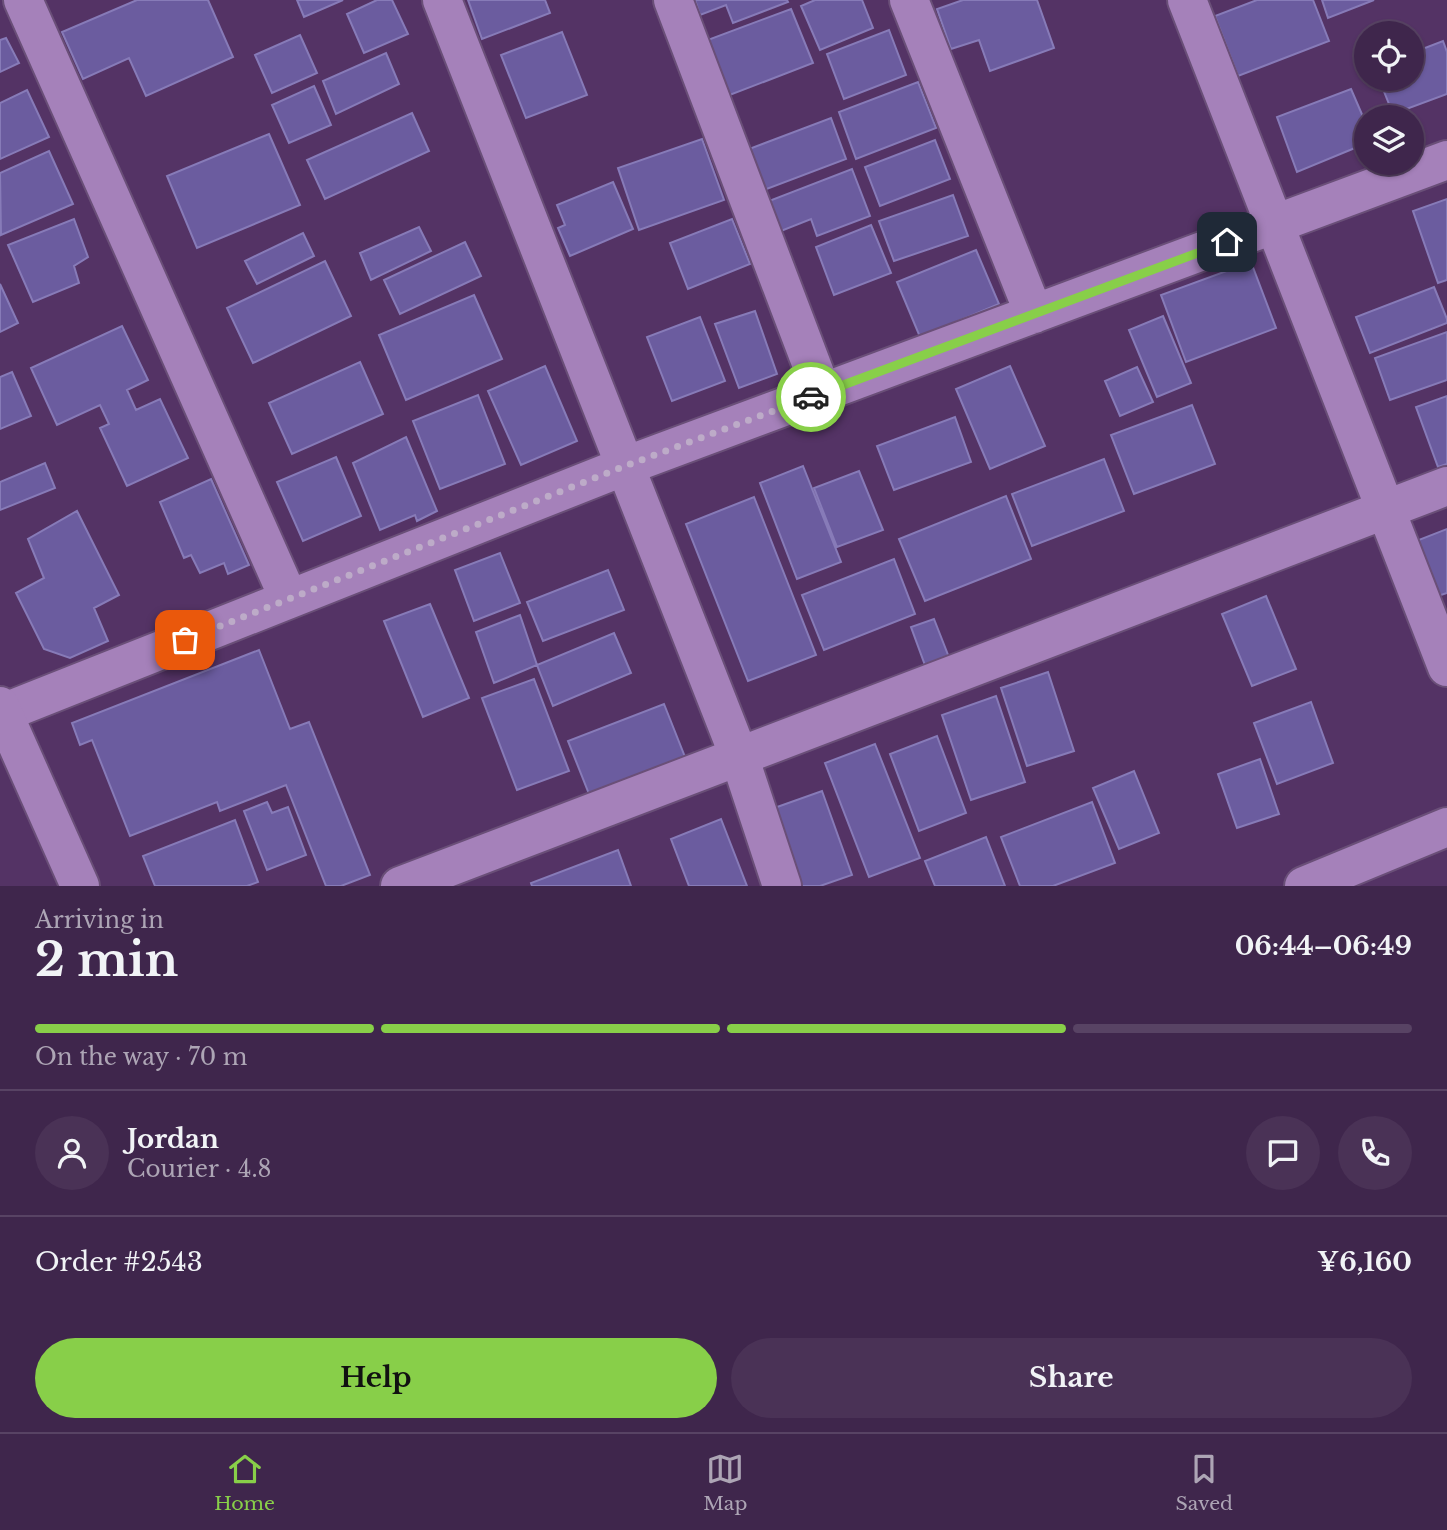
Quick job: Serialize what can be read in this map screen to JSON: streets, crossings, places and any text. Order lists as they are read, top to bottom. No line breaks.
{"page":{"heading":["2 min","Arriving in","06:44–06:49"],"panel":["Jordan","Courier · 4.8","Order #2543","¥6,160"],"bar":"On the way · 70 m","buttons":["Help","Share"],"tabs":["Home","Map","Saved"]}}
